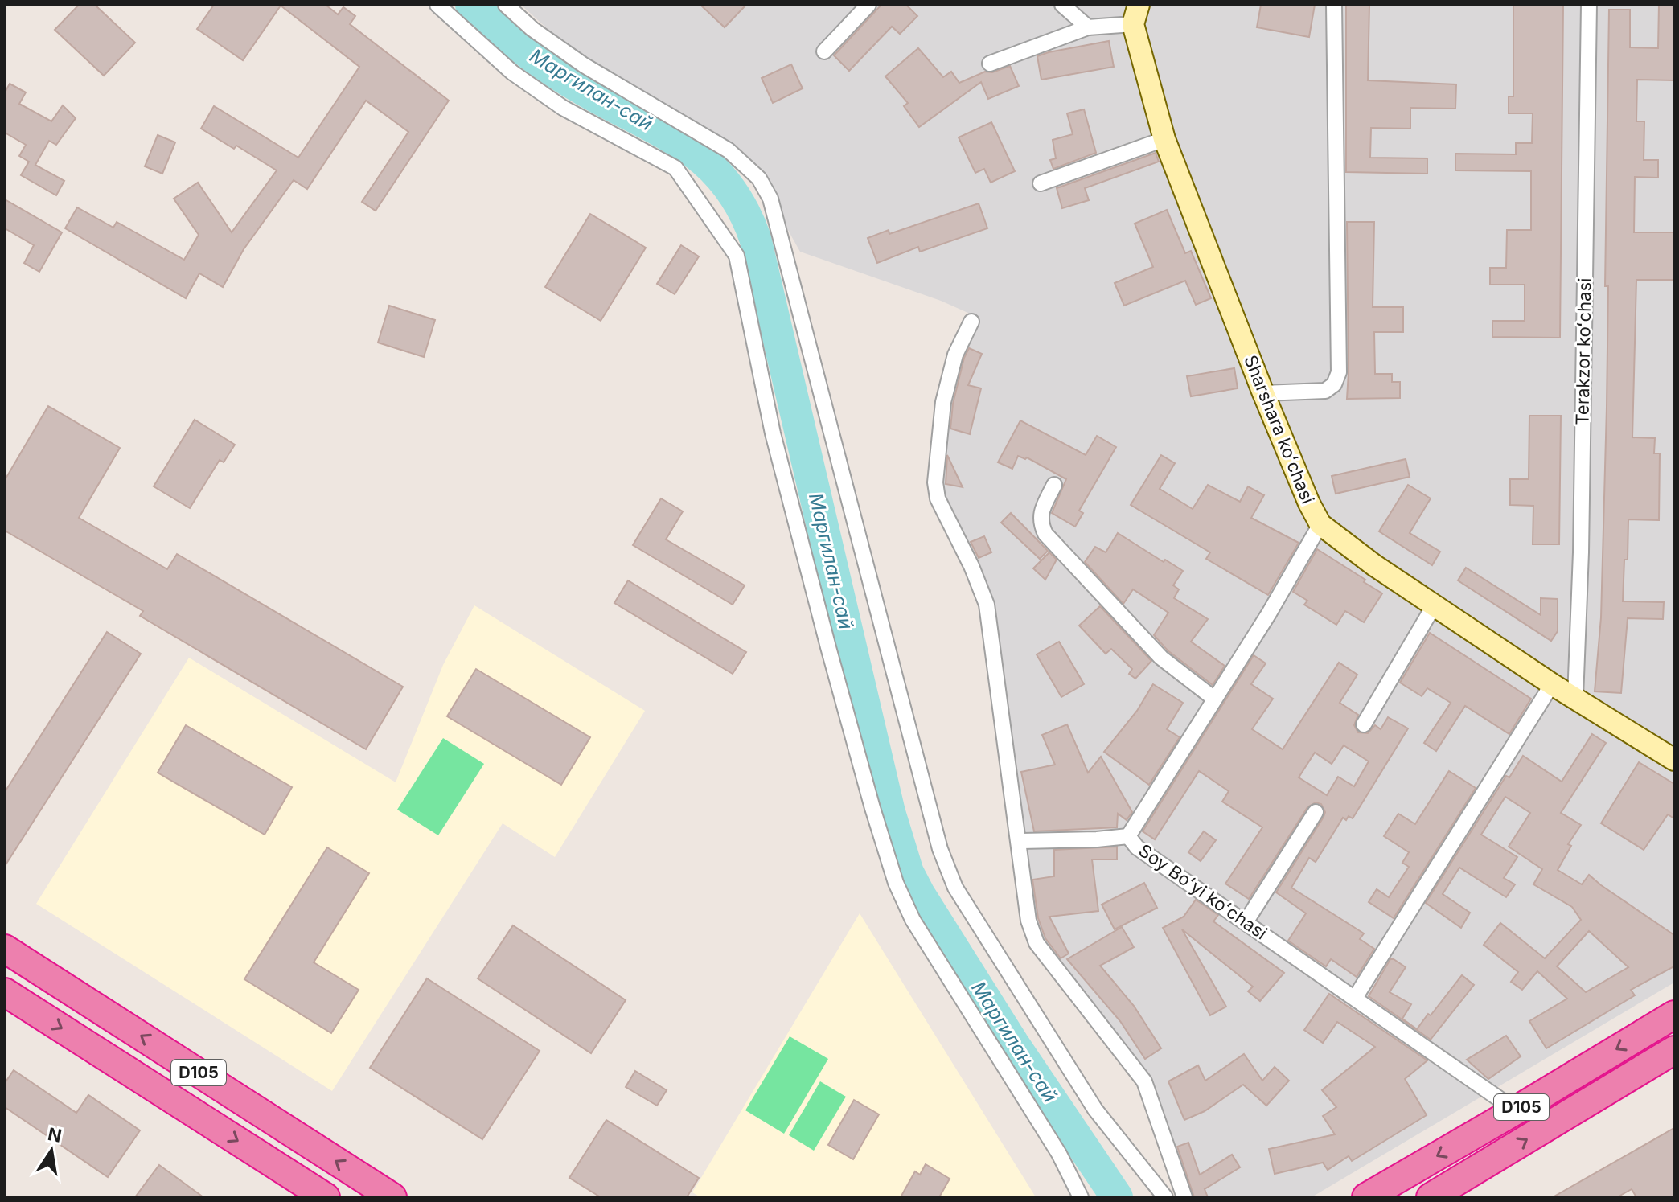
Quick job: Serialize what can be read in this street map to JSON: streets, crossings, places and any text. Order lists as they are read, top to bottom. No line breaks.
{"streets":{"highway":["D105"],"street":["Terakzor koʻchasi","Sharshara koʻchasi","Soy Boʻyi koʻchasi"]},"crossings":[["Terakzor koʻchasi","Sharshara koʻchasi"],["Sharshara koʻchasi","Soy Boʻyi koʻchasi"],["Soy Boʻyi koʻchasi","D105"]],"water":["Маргилан-сай"],"north":"top"}
